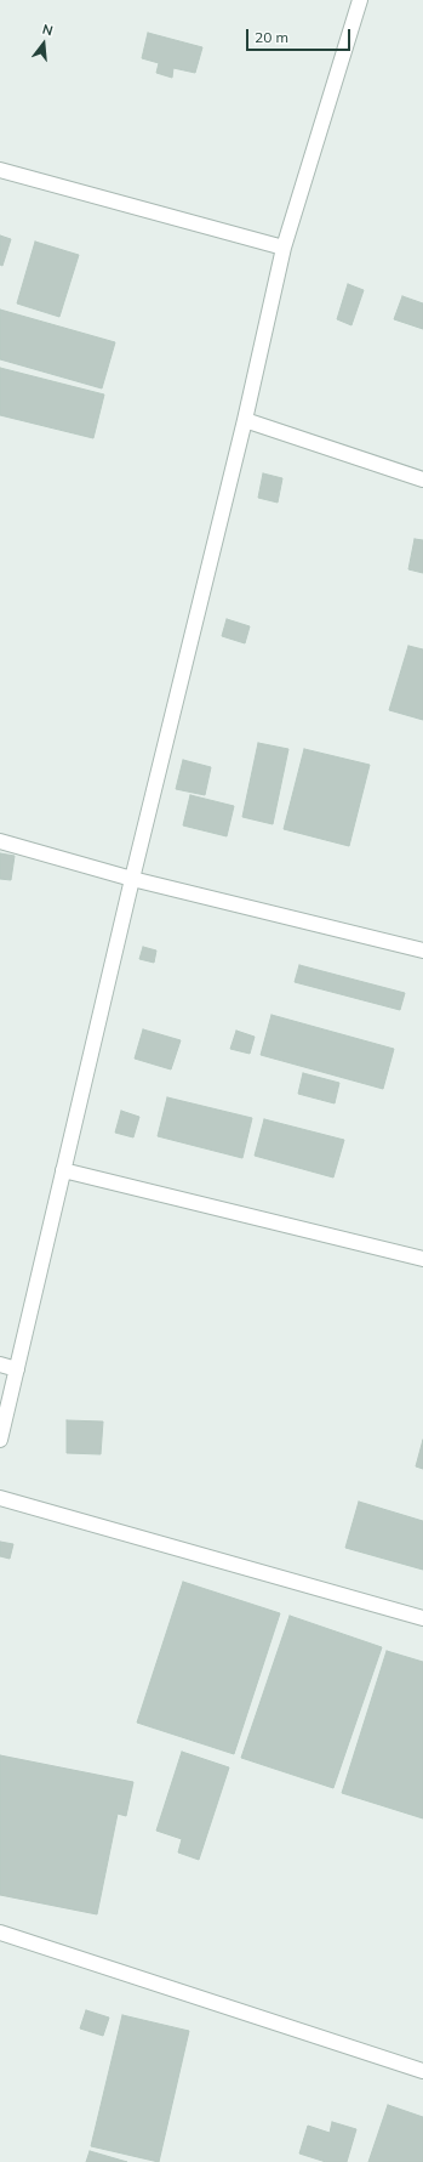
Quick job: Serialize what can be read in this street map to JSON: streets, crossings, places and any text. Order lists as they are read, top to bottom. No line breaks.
{"scale_bar":"20 m","north":"top"}
